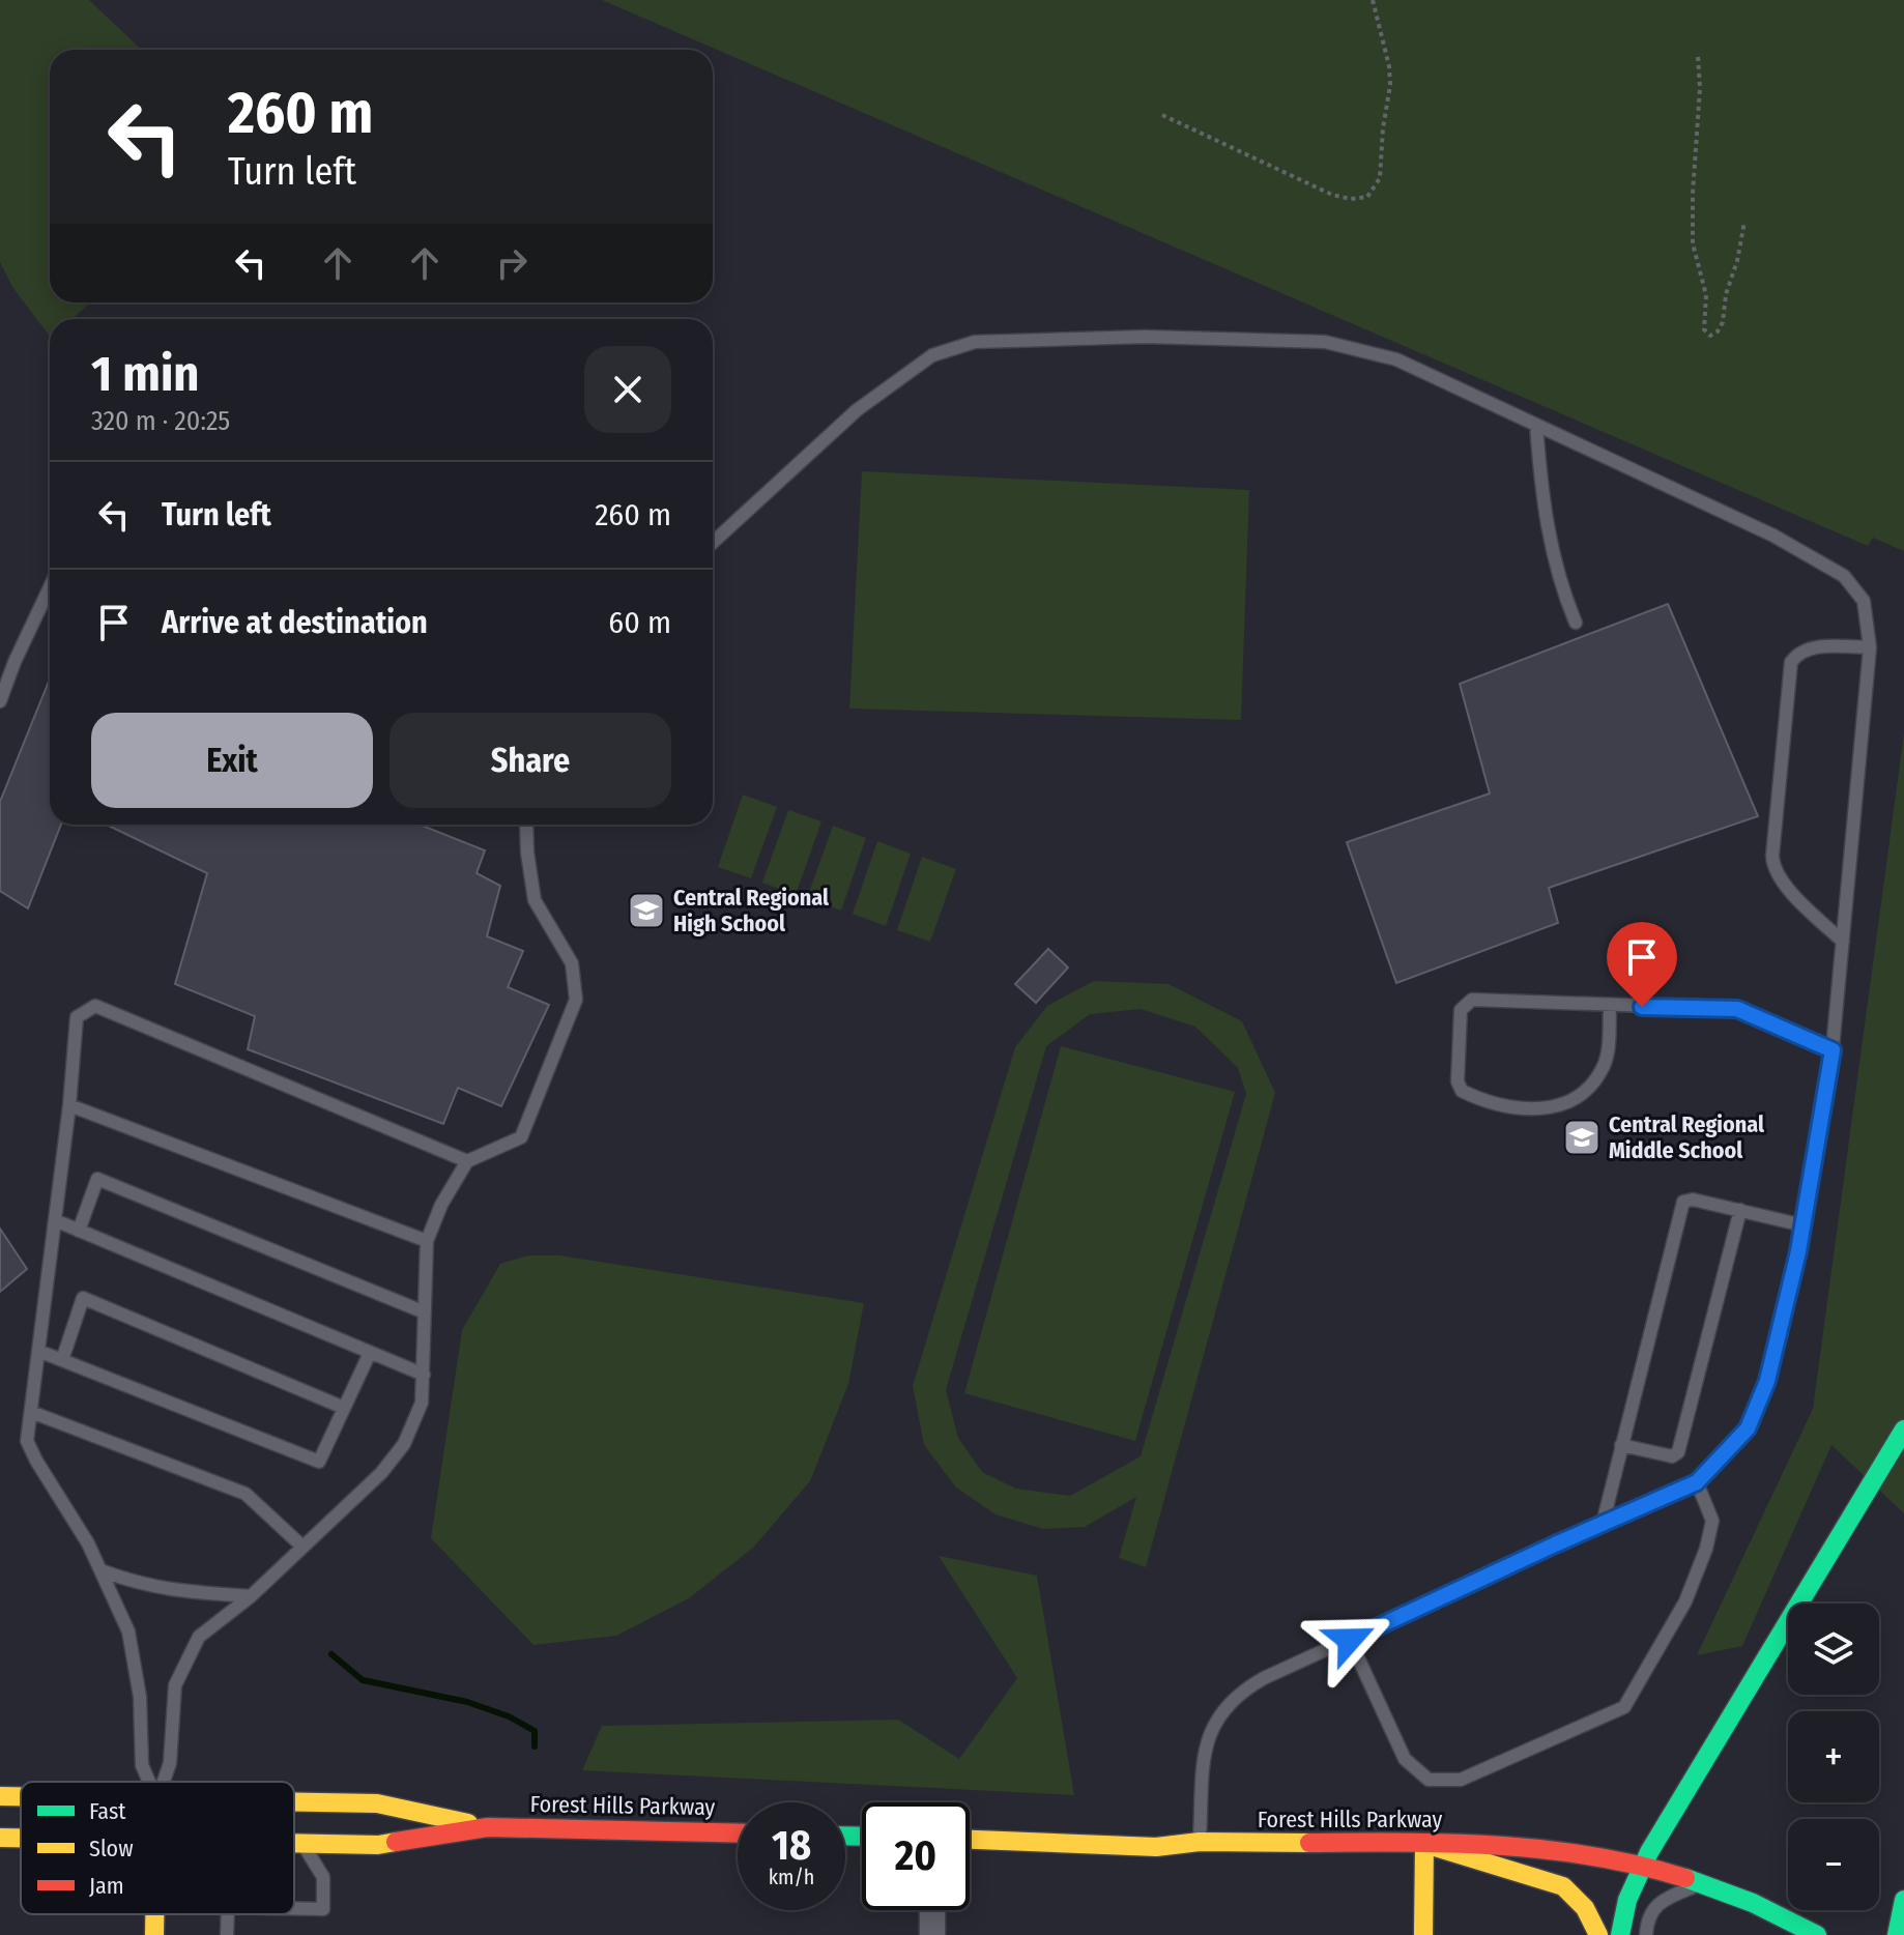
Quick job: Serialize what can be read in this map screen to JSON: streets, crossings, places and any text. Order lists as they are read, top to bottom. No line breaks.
{"streets":{"main road":["Forest Hills Parkway"]},"places":{"school or university":["Central Regional High School","Central Regional Middle School"]},"legend":["Fast","Slow","Jam"],"page":{"turn":["260 m","Turn left"],"heading":["1 min","320 m · 20:25"],"list":[{"name":"Turn left","value":"260 m"},{"name":"Arrive at destination","value":"60 m"}],"buttons":["Exit","Share"],"map_buttons":["+","−"],"speed":"18 km/h","limit":"20"}}
